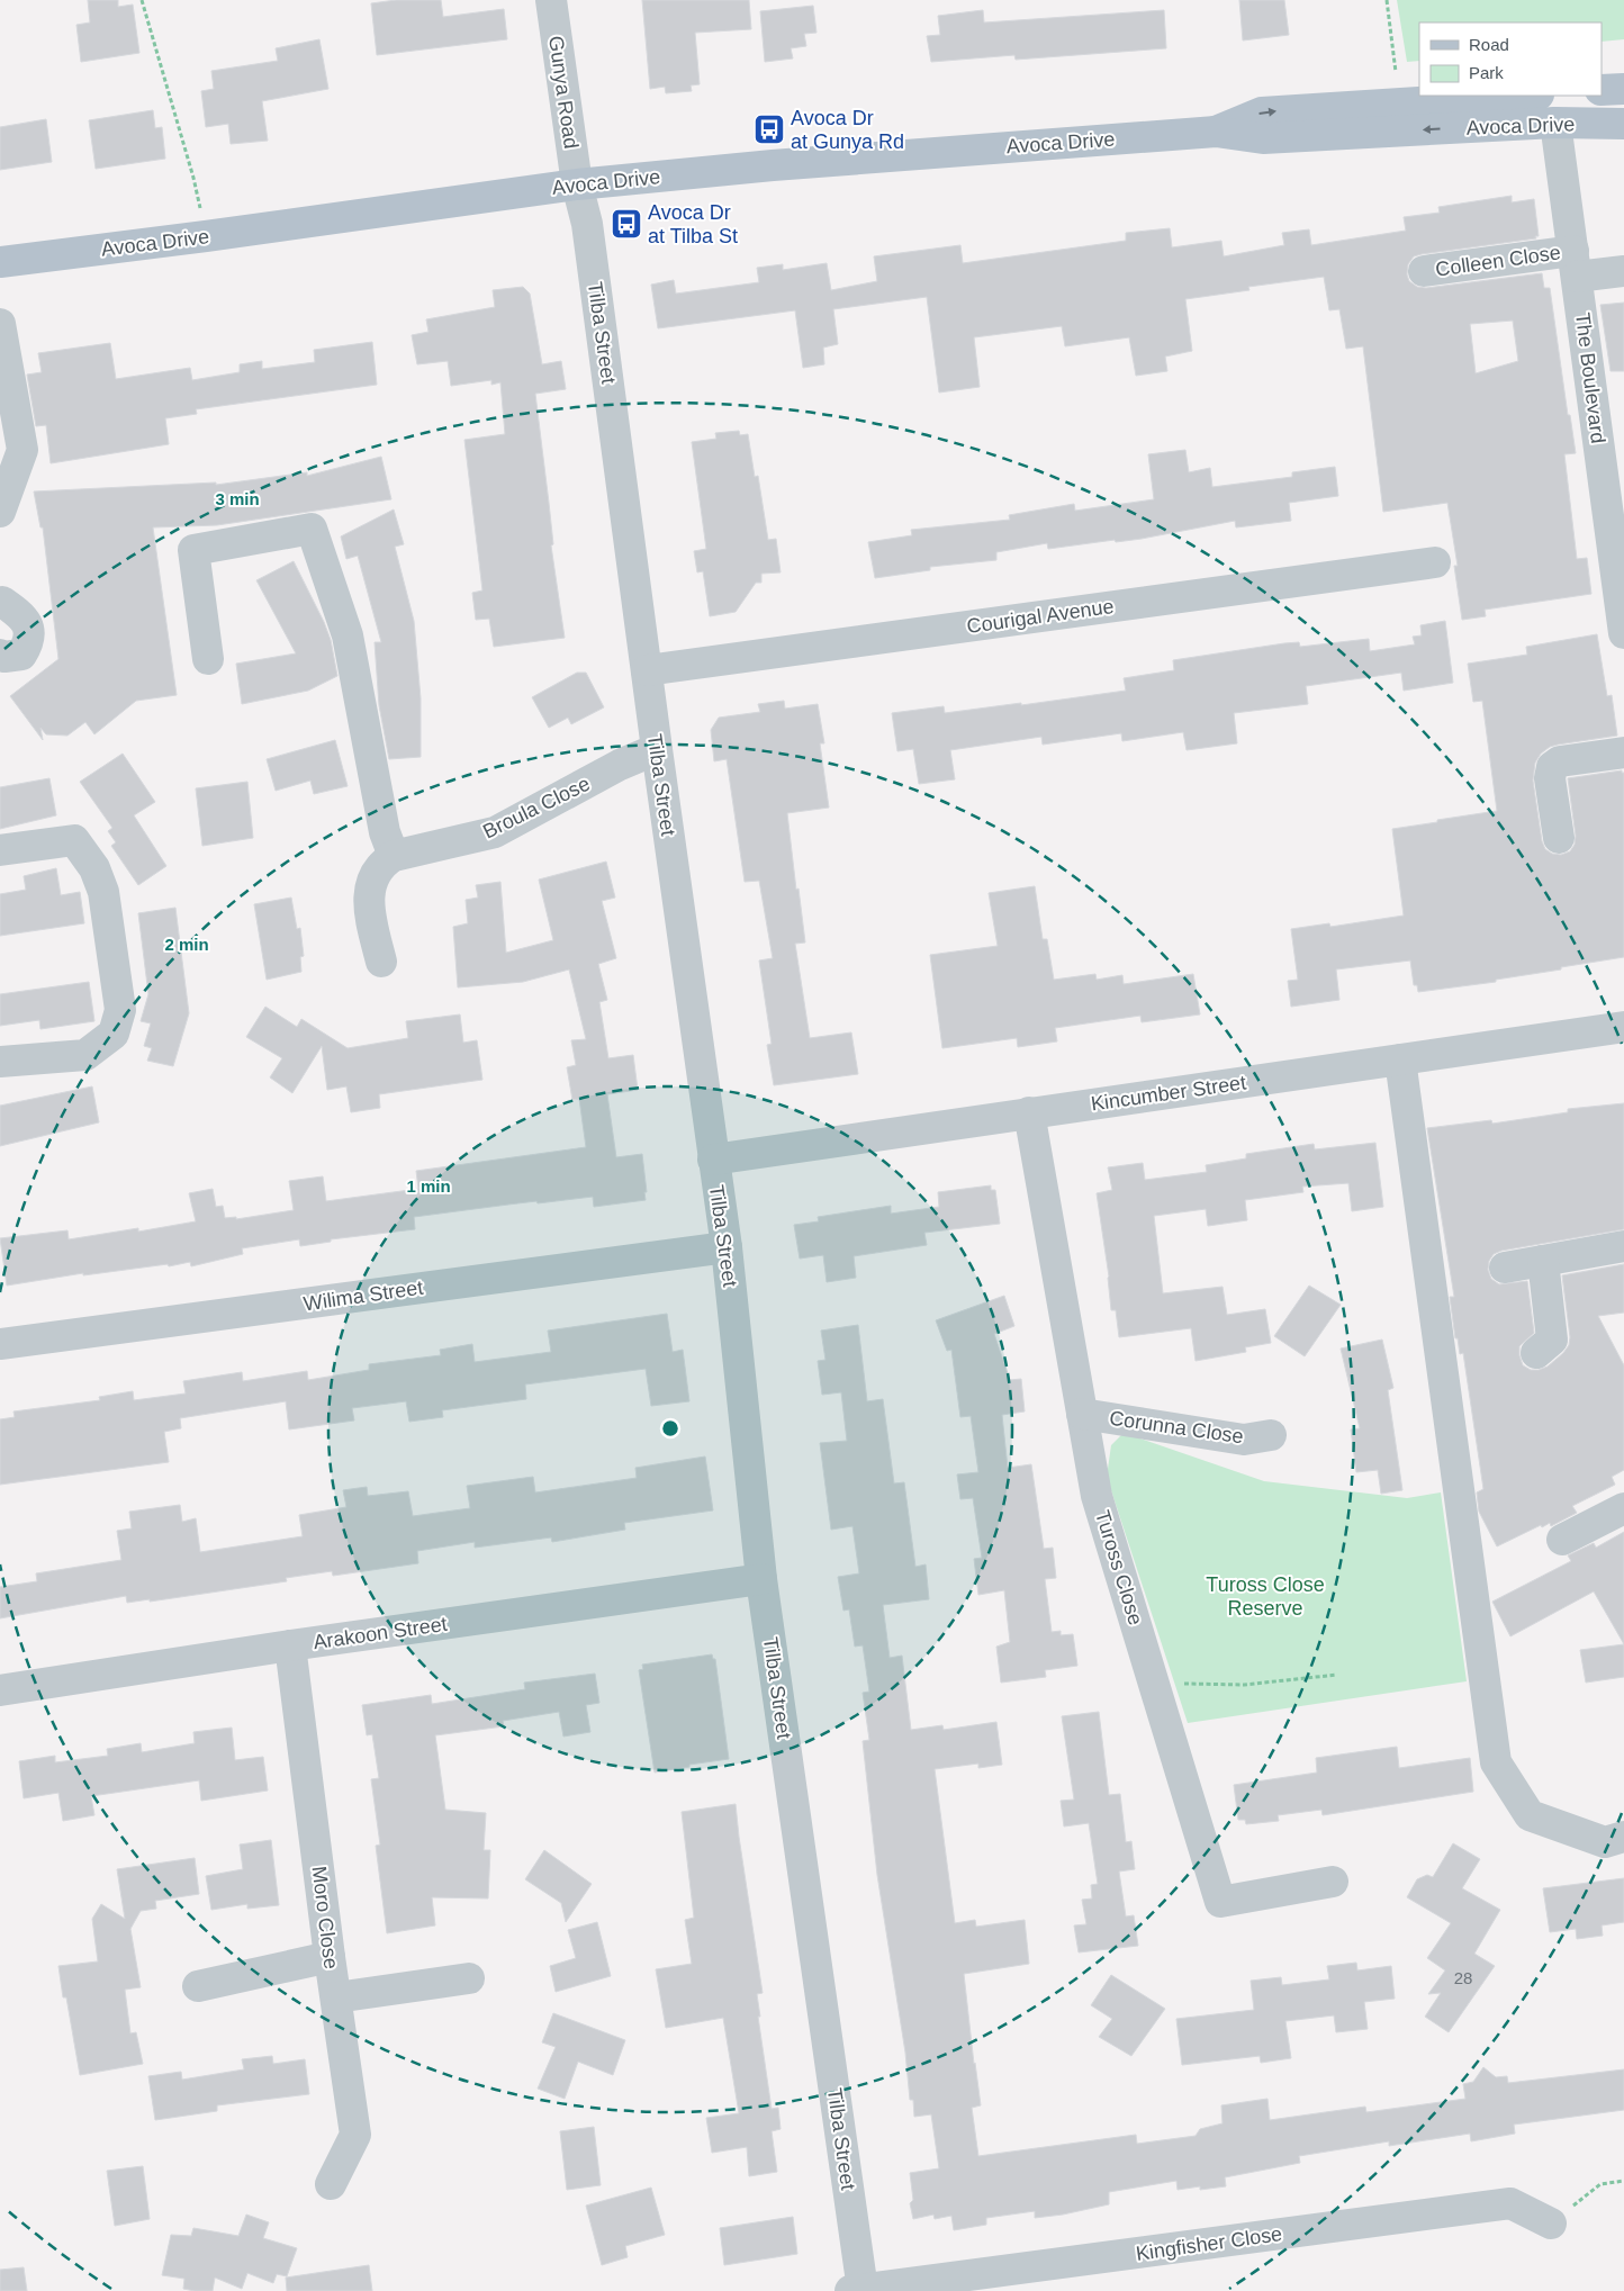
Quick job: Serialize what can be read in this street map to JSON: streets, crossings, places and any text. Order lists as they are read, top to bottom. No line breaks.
{"streets":{"main road":["Avoca Drive"],"street":["Gunya Road","Colleen Close","Tilba Street","The Boulevard","Courigal Avenue","Broula Close","Kincumber Street","Wilima Street","Corunna Close","Tuross Close","Arakoon Street","Moro Close","Kingfisher Close"]},"crossings":[["Gunya Road","Avoca Drive"],["Gunya Road","Tilba Street"],["Avoca Drive","Tilba Street"],["Avoca Drive","The Boulevard"],["Colleen Close","The Boulevard"],["Tilba Street","Courigal Avenue"],["Tilba Street","Broula Close"],["Tilba Street","Kincumber Street"],["Tilba Street","Wilima Street"],["Tilba Street","Arakoon Street"],["Tilba Street","Kingfisher Close"],["Kincumber Street","Tuross Close"],["Corunna Close","Tuross Close"],["Arakoon Street","Moro Close"]],"parks":["Tuross Close Reserve"],"places":{"bus stop":["Avoca Dr at Gunya Rd","Avoca Dr at Tilba St"]},"house_numbers":["28"],"legend":["Road","Park"],"rings":["3 min","2 min","1 min"]}
